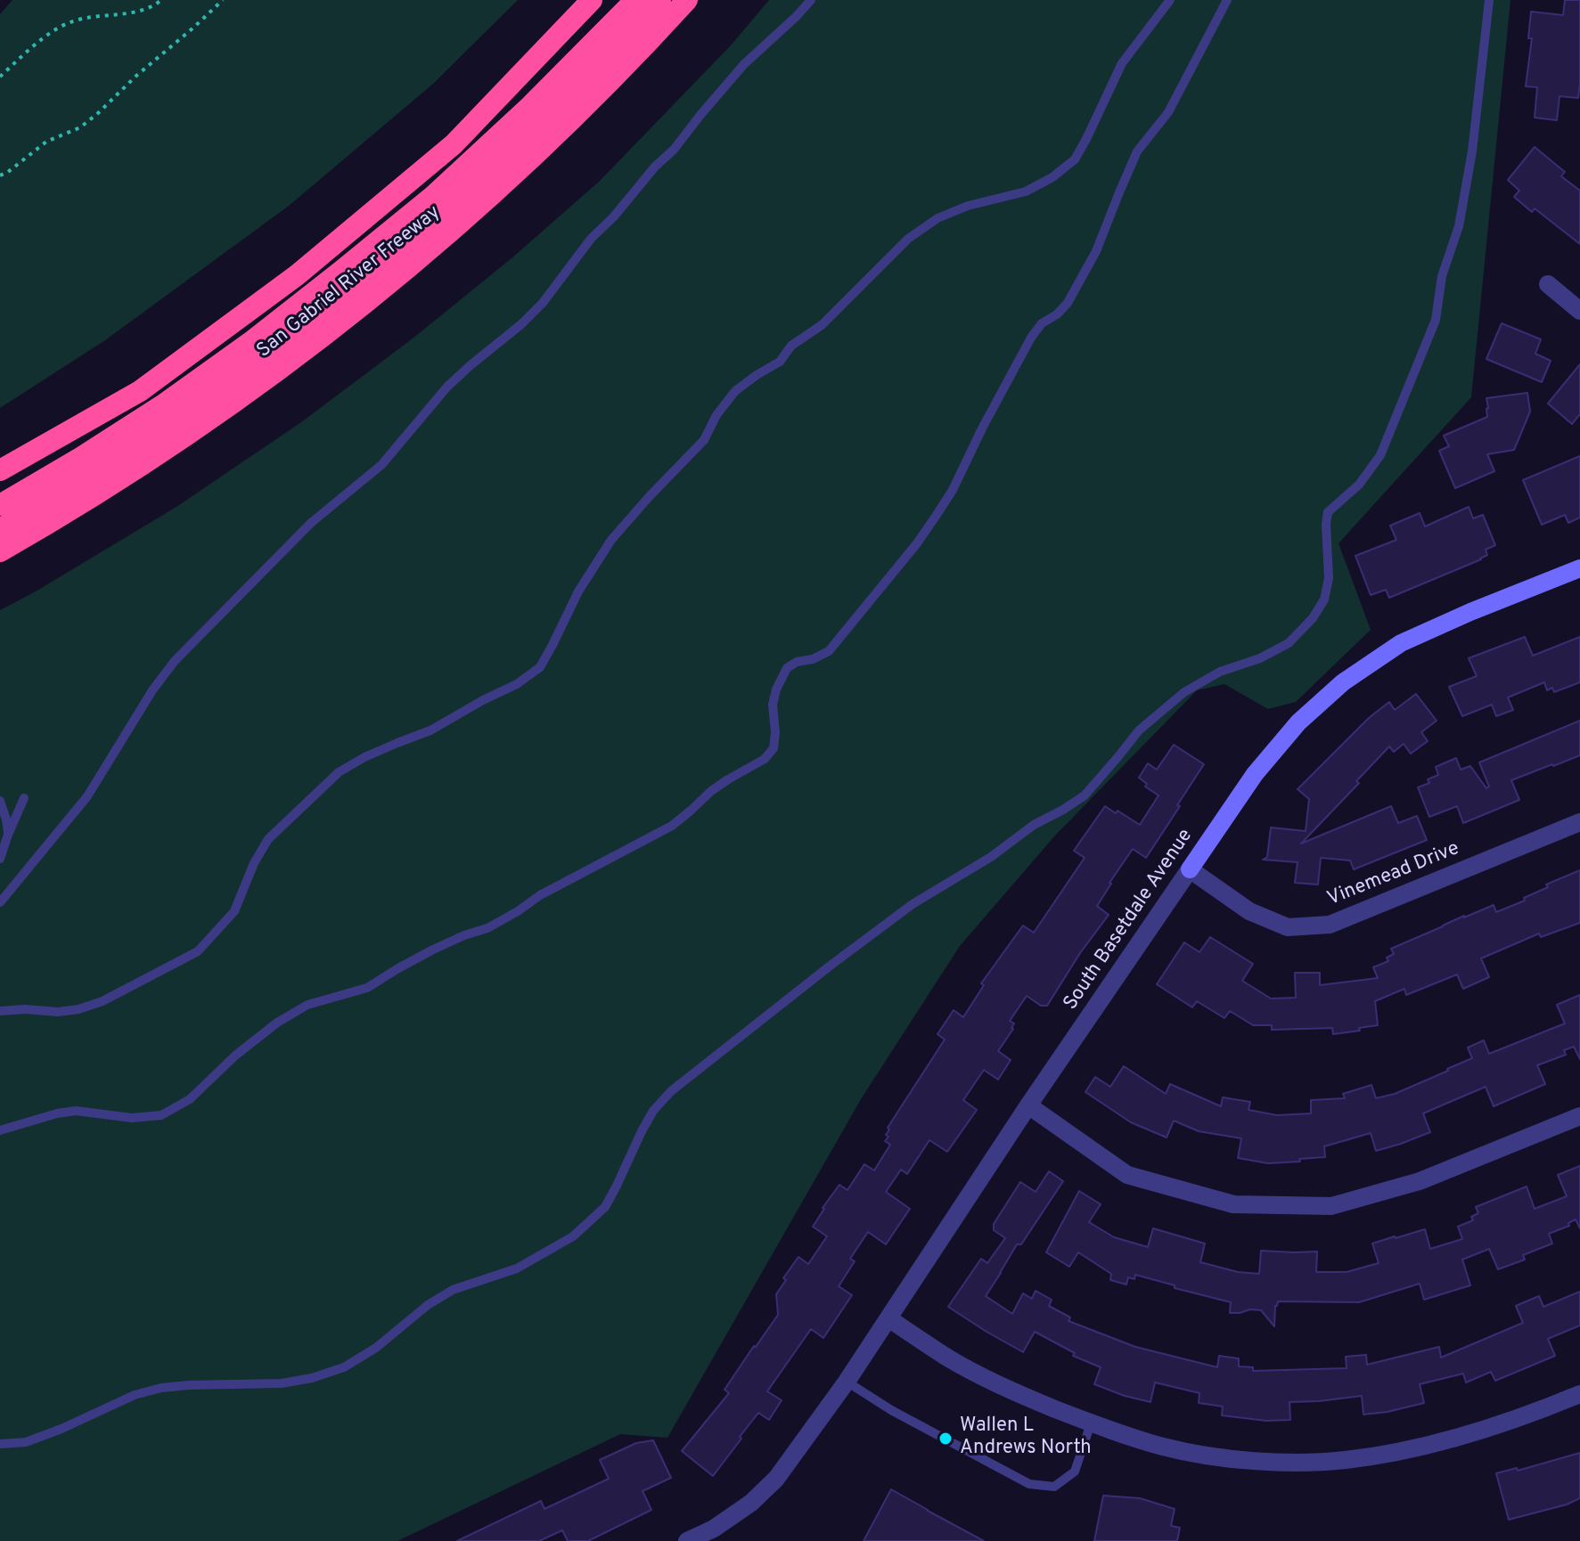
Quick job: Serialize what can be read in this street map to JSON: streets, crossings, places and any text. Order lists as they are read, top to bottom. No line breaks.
{"streets":{"highway":["San Gabriel River Freeway"],"street":["Vinemead Drive","South Basetdale Avenue"]},"crossings":[["Vinemead Drive","South Basetdale Avenue"]],"places":["Wallen L Andrews North"]}
